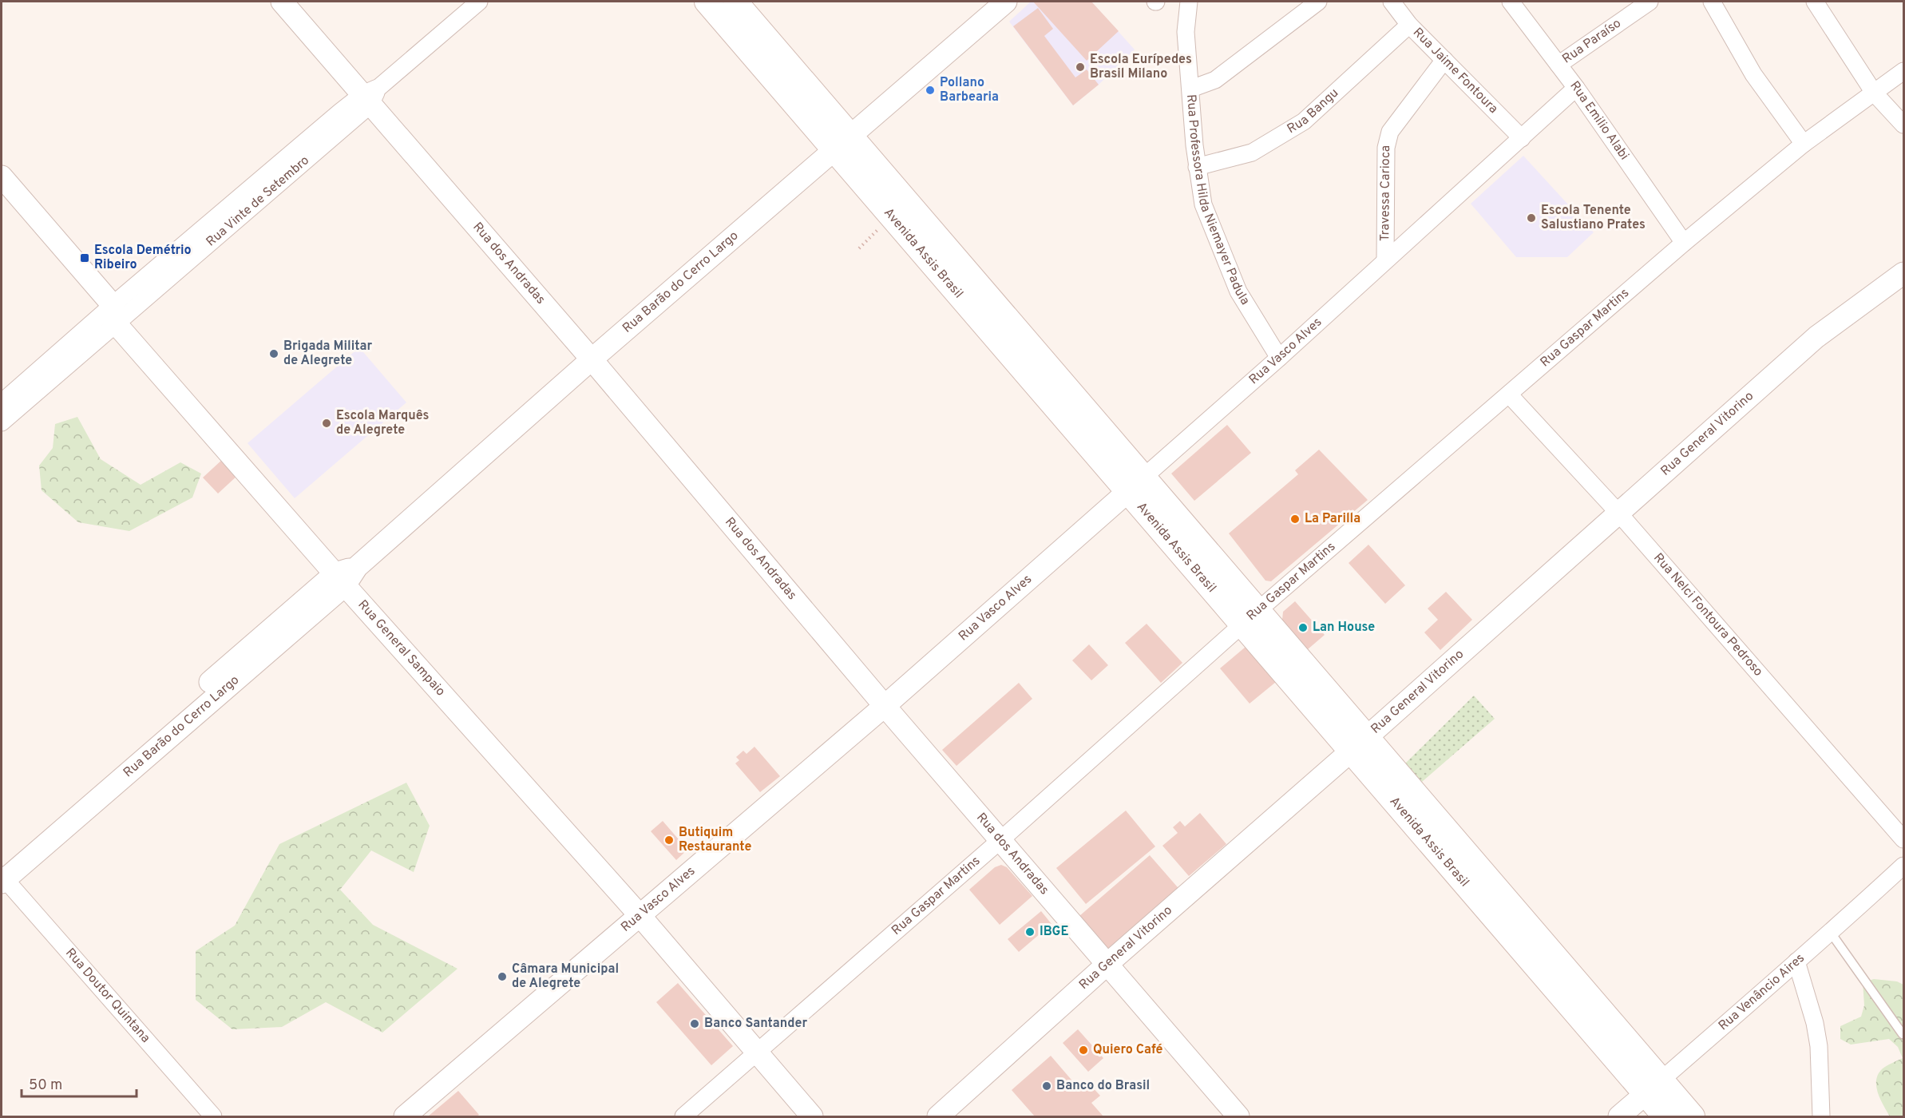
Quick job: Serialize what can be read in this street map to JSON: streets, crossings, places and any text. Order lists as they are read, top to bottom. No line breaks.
{"streets":{"main road":["Avenida Assis Brasil"],"street":["Rua Paraíso","Rua Jaime Fontoura","Rua Bangu","Rua Emilio Alabi","Travessa Carioca","Rua Professora Hilda Niemayer Padula","Rua Vinte de Setembro","Rua dos Andradas","Rua Barão do Cerro Largo","Rua Gaspar Martins","Rua Vasco Alves","Rua General Vitorino","Rua Nelci Fontoura Pedroso","Rua General Sampaio","Rua Venâncio Aires","Rua Doutor Quintana"]},"crossings":[["Rua Paraíso","Rua Emilio Alabi"],["Rua Jaime Fontoura","Rua Bangu"],["Rua Jaime Fontoura","Travessa Carioca"],["Rua Jaime Fontoura","Rua Vasco Alves"],["Rua Bangu","Rua Professora Hilda Niemayer Padula"],["Rua Emilio Alabi","Rua Gaspar Martins"],["Rua Emilio Alabi","Rua Vasco Alves"],["Travessa Carioca","Rua Vasco Alves"],["Rua Professora Hilda Niemayer Padula","Rua Vasco Alves"],["Rua Vinte de Setembro","Rua dos Andradas"],["Rua Vinte de Setembro","Rua General Sampaio"],["Avenida Assis Brasil","Rua Barão do Cerro Largo"],["Avenida Assis Brasil","Rua Gaspar Martins"],["Avenida Assis Brasil","Rua Vasco Alves"],["Avenida Assis Brasil","Rua General Vitorino"],["Avenida Assis Brasil","Rua Venâncio Aires"],["Rua dos Andradas","Rua Barão do Cerro Largo"],["Rua dos Andradas","Rua Gaspar Martins"],["Rua dos Andradas","Rua Vasco Alves"],["Rua dos Andradas","Rua General Vitorino"],["Rua Barão do Cerro Largo","Rua General Sampaio"],["Rua Barão do Cerro Largo","Rua Doutor Quintana"],["Rua Gaspar Martins","Rua Nelci Fontoura Pedroso"],["Rua Gaspar Martins","Rua General Sampaio"],["Rua Vasco Alves","Rua General Sampaio"],["Rua General Vitorino","Rua Nelci Fontoura Pedroso"]],"places":{"other":["Escola Eurípedes Brasil Milano","Pollano Barbearia","Escola Tenente Salustiano Prates","Brigada Militar de Alegrete","Escola Marquês de Alegrete","La Parilla","Lan House","Butiquim Restaurante","IBGE","Câmara Municipal de Alegrete","Banco Santander","Quiero Café","Banco do Brasil"],"transit":["Escola Demétrio Ribeiro"]},"scale_bar":"50 m"}
